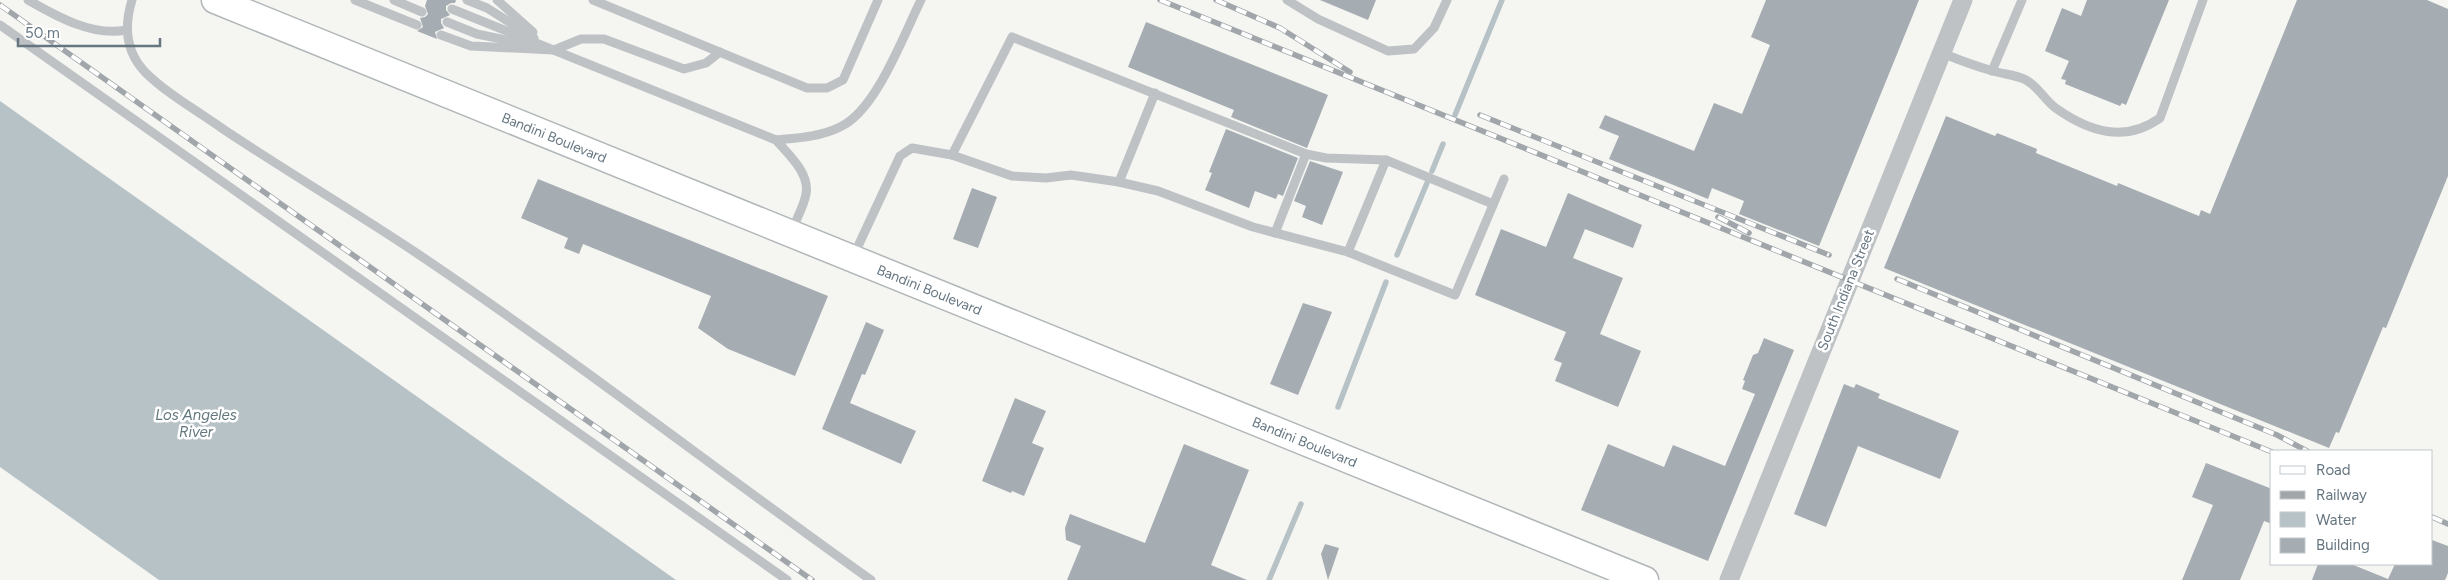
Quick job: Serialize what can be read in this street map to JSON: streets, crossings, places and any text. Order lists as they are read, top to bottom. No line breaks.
{"streets":{"main road":["Bandini Boulevard"],"street":["South Indiana Street"]},"water":["Los Angeles River"],"legend":["Road","Railway","Water","Building"],"scale_bar":"50 m"}
